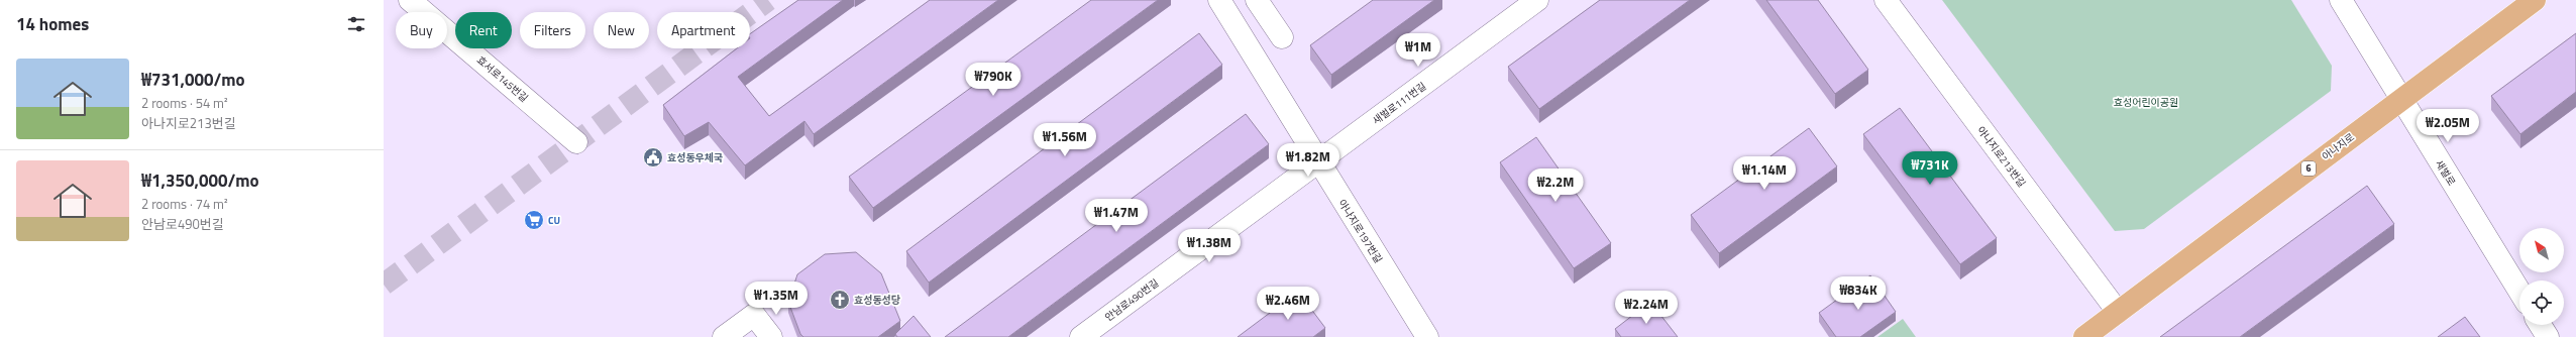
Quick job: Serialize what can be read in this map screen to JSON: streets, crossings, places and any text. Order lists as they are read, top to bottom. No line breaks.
{"streets":{"main road":["아나지로","6"],"street":["효서로145번길","새벌로111번길","아나지로213번길","새벌로","아나지로197번길","안남로490번길"]},"crossings":[["새벌로111번길","아나지로197번길"],["새벌로111번길","안남로490번길"],["아나지로","아나지로213번길"],["아나지로","새벌로"],["아나지로197번길","안남로490번길"]],"parks":["효성어린이공원"],"places":{"public building":["효성동우체국"],"supermarket":["CU"],"church":["효성동성당"]},"north":"top left","page":{"heading":"14 homes","chip":["Buy","Rent","Filters","New","Apartment"],"price":["₩1M","₩790K","₩2.05M","₩1.56M","₩1.82M","₩731K","₩1.14M","₩2.2M","₩1.47M","₩1.38M","₩834K","₩1.35M","₩2.46M","₩2.24M"],"list":[{"name":"₩731,000/mo","note":"2 rooms · 54 m² · 아나지로213번길"},{"name":"₩1,350,000/mo","note":"2 rooms · 74 m² · 안남로490번길"}]}}
